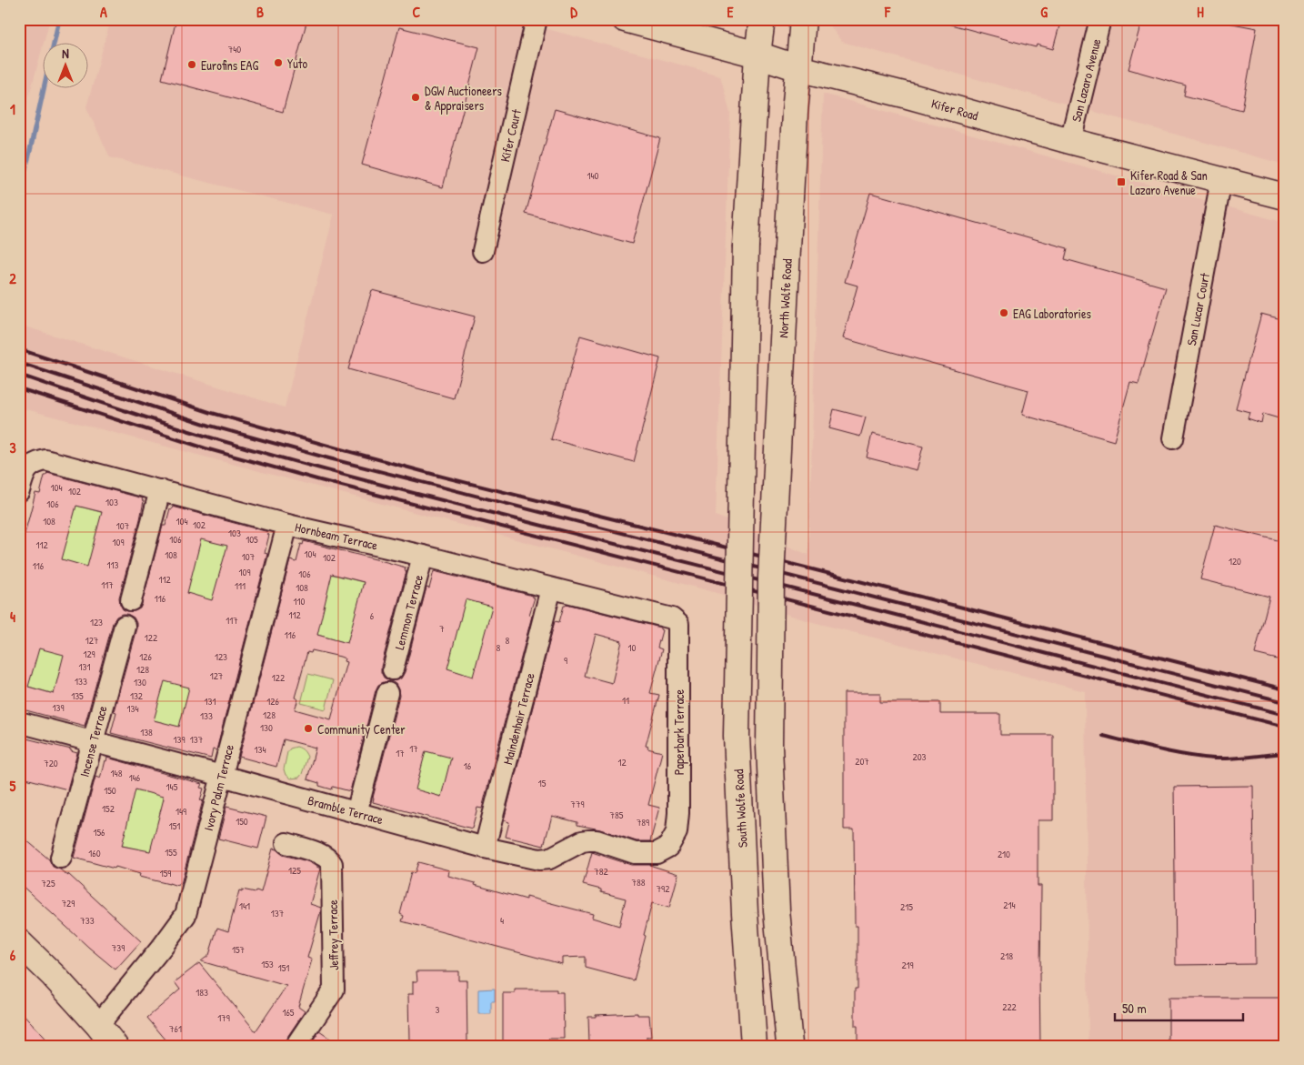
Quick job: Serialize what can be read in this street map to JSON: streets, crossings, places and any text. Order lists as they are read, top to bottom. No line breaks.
{"streets":{"main road":["Kifer Road","North Wolfe Road","South Wolfe Road"],"street":["San Lazaro Avenue","Kifer Court","San Lucar Court","Hornbeam Terrace","Lemmon Terrace","Maindenhair Terrace","Paperbark Terrace","Incense Terrace","Ivory Palm Terrace","Bramble Terrace","Jeffrey Terrace"]},"crossings":[["San Lazaro Avenue","Kifer Road"],["Kifer Road","North Wolfe Road"],["Kifer Road","San Lucar Court"],["Kifer Road","South Wolfe Road"],["Hornbeam Terrace","Lemmon Terrace"],["Hornbeam Terrace","Maindenhair Terrace"],["Hornbeam Terrace","Paperbark Terrace"],["Hornbeam Terrace","Ivory Palm Terrace"],["Maindenhair Terrace","Bramble Terrace"],["Paperbark Terrace","Bramble Terrace"],["Incense Terrace","Bramble Terrace"],["Ivory Palm Terrace","Bramble Terrace"]],"places":{"other":["Yuto","Eurofins EAG","DGW Auctioneers & Appraisers","EAG Laboratories","Community Center"],"transit":["Kifer Road & San Lazaro Avenue"]},"house_numbers":["740","140","104","102","103","106","108","104","102","107","103","106","105","109","112","104","108","107","102","120","113","116","109","106","112","117","111","108","116","110","112","6","117","123","7","116","122","127","8","8","10","129","126","123","9","131","128","127","122","133","130","135","132","11","131","126","139","134","128","133","130","138","139","137","17","134","17","203","207","12","720","16","148","146","15","145","150","779","152","149","785","150","789","151","156","155","160","210","125","782","159","788","725","792","729","214","141","215","137","733","4","739","157","218","153","219","151","183","222","3","165","179","761"],"scale_bar":"50 m","north":"top","grid":{"columns":["A","B","C","D","E","F","G","H"],"rows":["1","2","3","4","5","6"]}}
